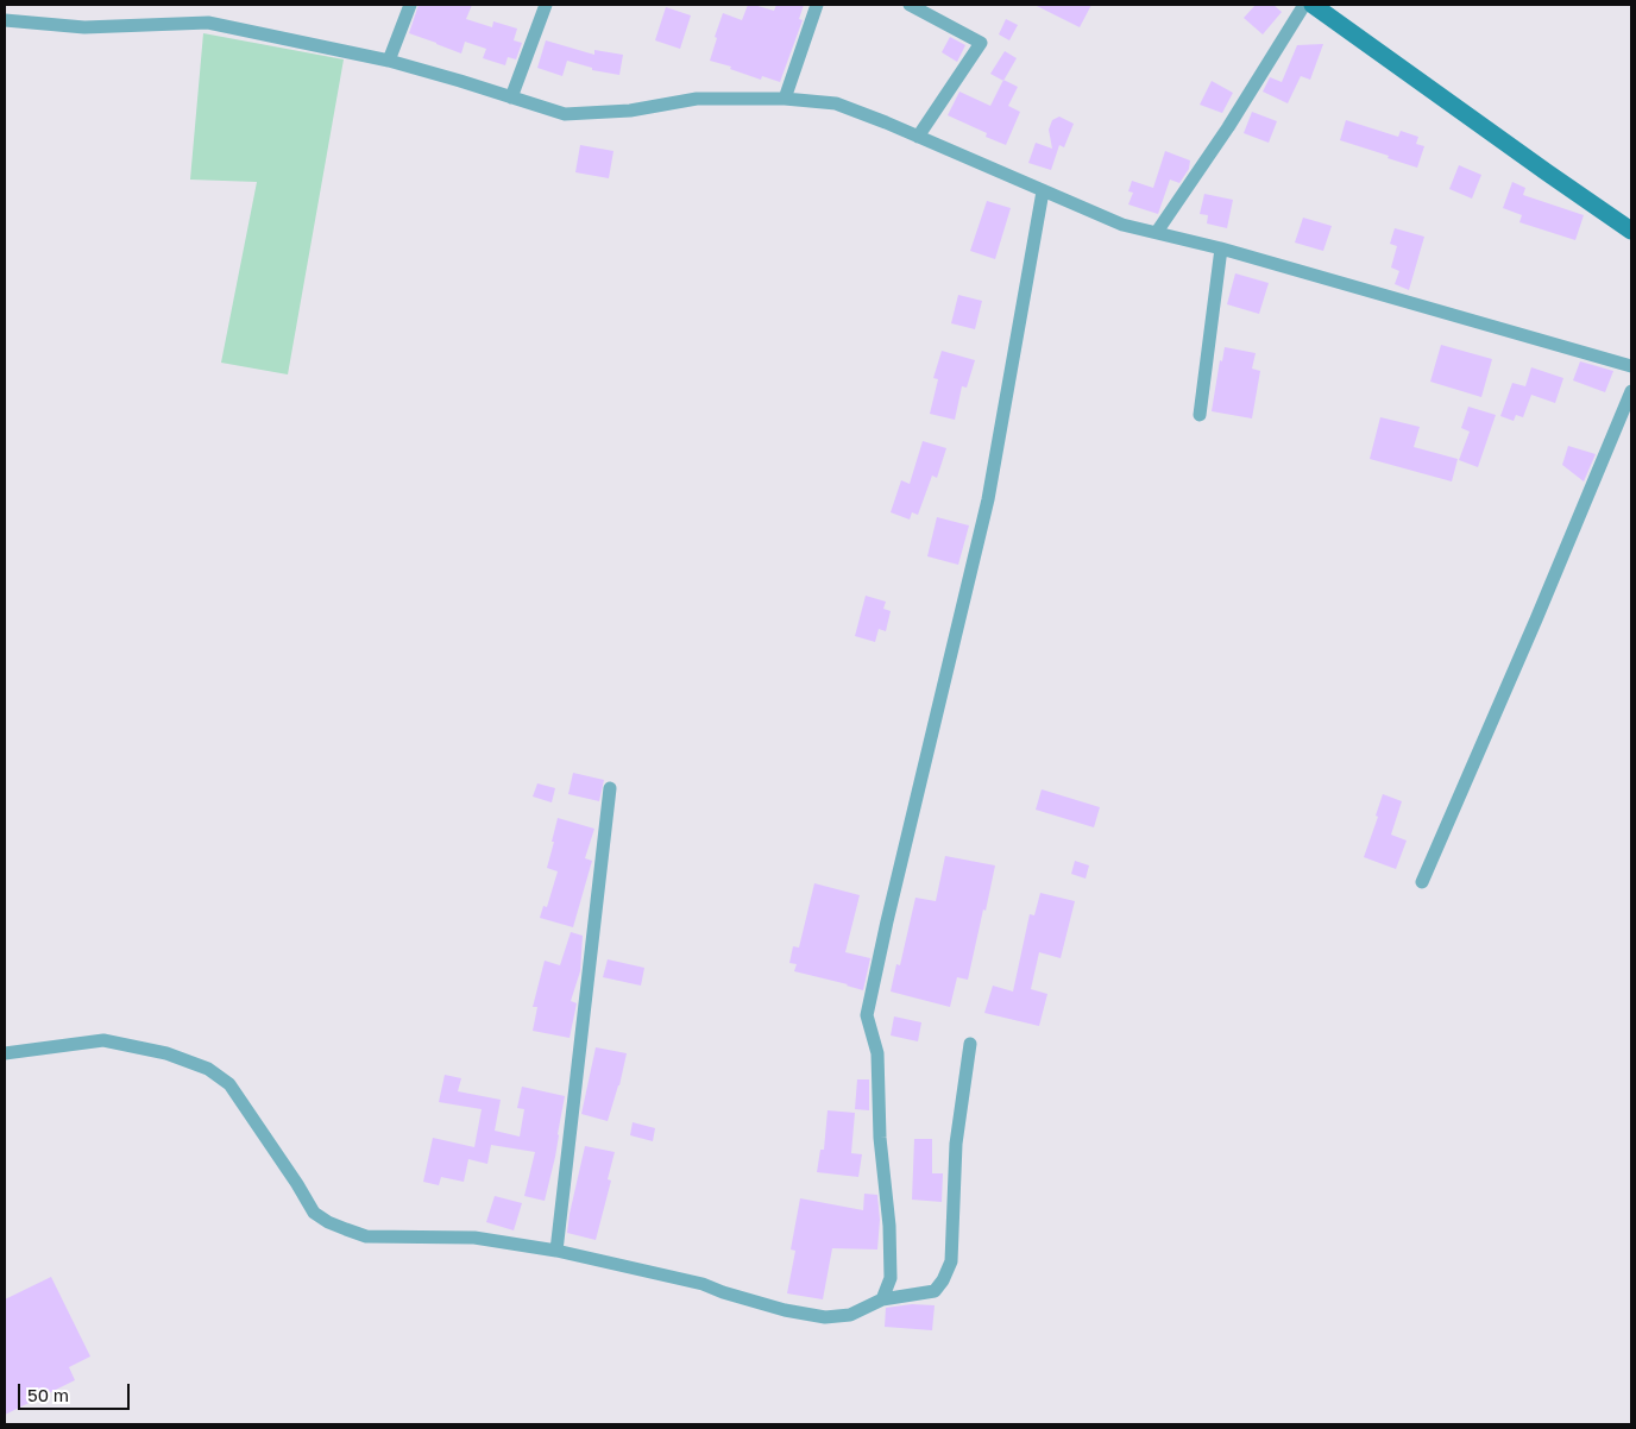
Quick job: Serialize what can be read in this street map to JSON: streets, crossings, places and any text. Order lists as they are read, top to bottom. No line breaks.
{"scale_bar":"50 m"}
